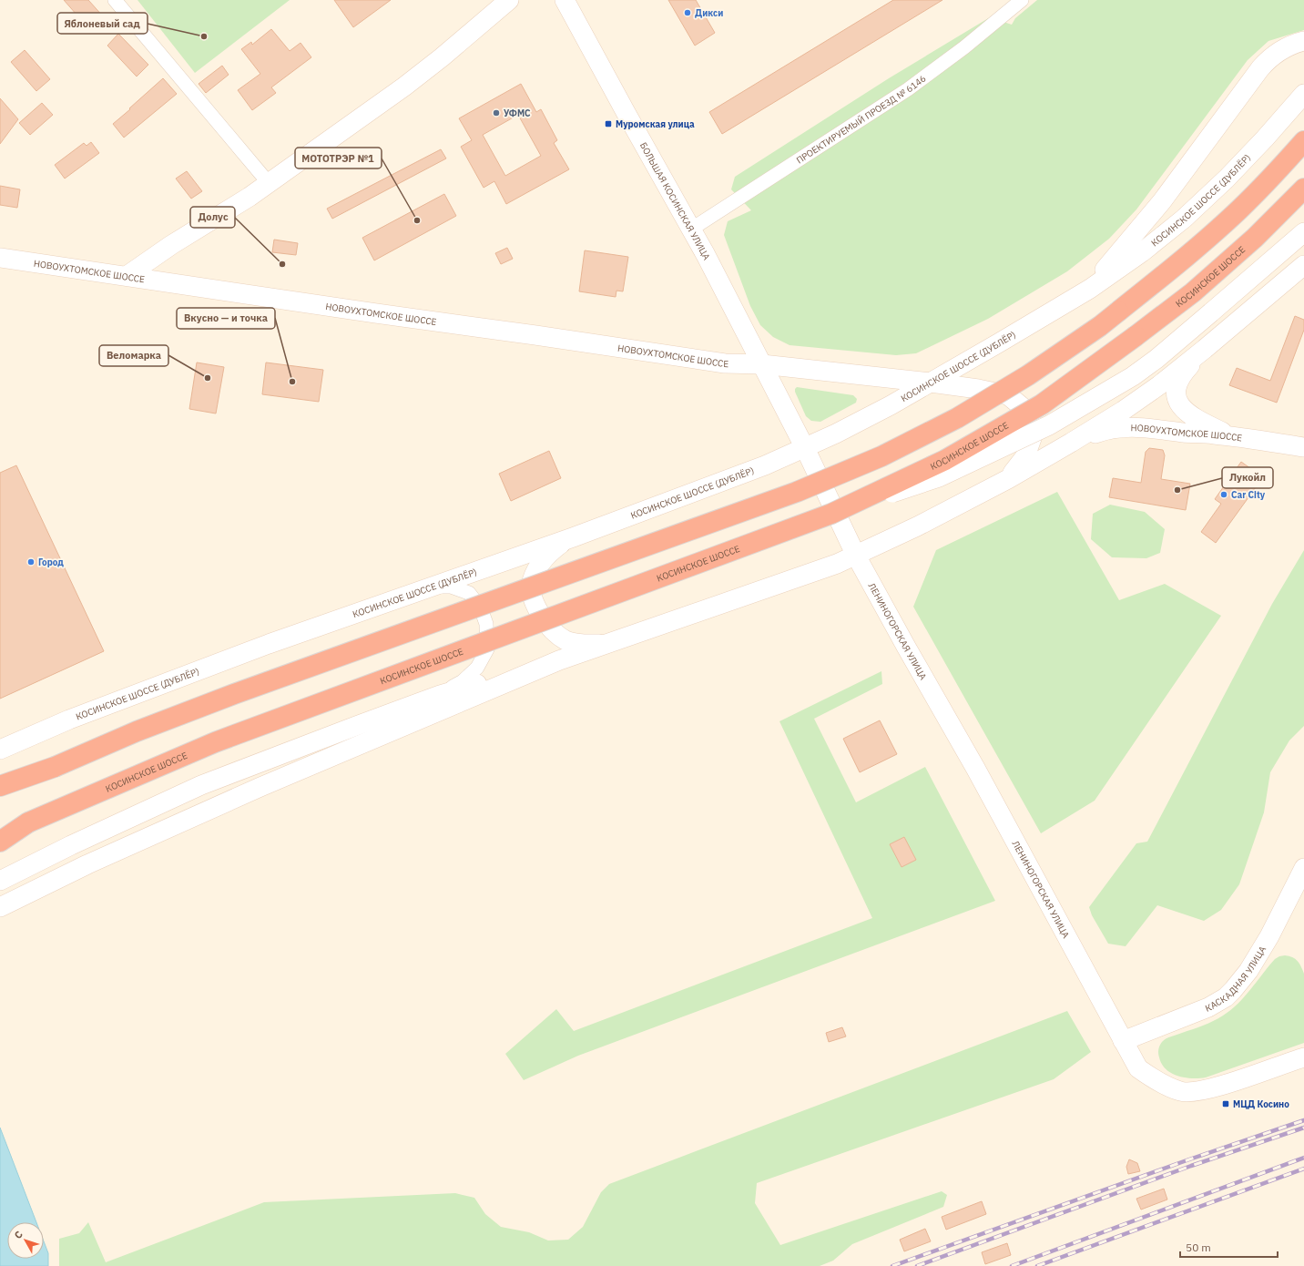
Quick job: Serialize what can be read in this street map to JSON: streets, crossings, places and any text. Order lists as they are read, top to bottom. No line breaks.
{"streets":{"highway":["КОСИНСКОЕ ШОССЕ"],"main road":["КОСИНСКОЕ ШОССЕ (ДУБЛЁР)","БОЛЬШАЯ КОСИНСКАЯ УЛИЦА","НОВОУХТОМСКОЕ ШОССЕ","ЛЕНИНОГОРСКАЯ УЛИЦА","КАСКАДНАЯ УЛИЦА"],"street":["ПРОЕКТИРУЕМЫЙ ПРОЕЗД № 6146"]},"crossings":[["ПРОЕКТИРУЕМЫЙ ПРОЕЗД № 6146","БОЛЬШАЯ КОСИНСКАЯ УЛИЦА"],["КОСИНСКОЕ ШОССЕ (ДУБЛЁР)","БОЛЬШАЯ КОСИНСКАЯ УЛИЦА"],["КОСИНСКОЕ ШОССЕ (ДУБЛЁР)","НОВОУХТОМСКОЕ ШОССЕ"],["КОСИНСКОЕ ШОССЕ (ДУБЛЁР)","ЛЕНИНОГОРСКАЯ УЛИЦА"],["БОЛЬШАЯ КОСИНСКАЯ УЛИЦА","НОВОУХТОМСКОЕ ШОССЕ"],["БОЛЬШАЯ КОСИНСКАЯ УЛИЦА","ЛЕНИНОГОРСКАЯ УЛИЦА"],["ЛЕНИНОГОРСКАЯ УЛИЦА","КАСКАДНАЯ УЛИЦА"]],"places":{"other":["Дикси","Яблоневый сад","УФМС","МОТОТРЭР №1","Долус","Веломарка","Вкусно — и точка","Лукойл","Car City","Город"],"transit":["Муромская улица","МЦД Косино"]},"scale_bar":"50 m","north":"top left"}
